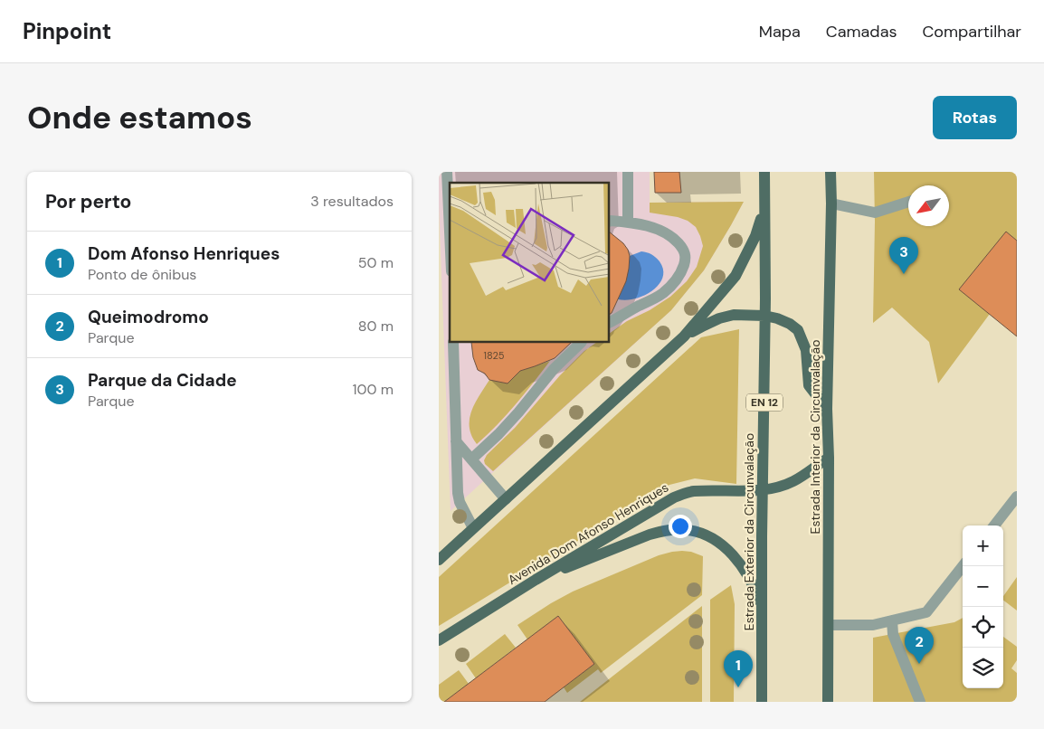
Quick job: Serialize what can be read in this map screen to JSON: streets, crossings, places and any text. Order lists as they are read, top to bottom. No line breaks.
{"streets":{"main road":["EN 12","Estrada Interior da Circunvalação","Estrada Exterior da Circunvalação","Avenida Dom Afonso Henriques"]},"crossings":[["Estrada Interior da Circunvalação","Avenida Dom Afonso Henriques"],["Estrada Exterior da Circunvalação","Avenida Dom Afonso Henriques"]],"house_numbers":["1825"],"north":"bottom left","page":{"header":"Pinpoint","nav":["Mapa","Camadas","Compartilhar"],"buttons":"Rotas","title":"Onde estamos","heading":["Por perto","3 resultados"],"list":[{"mark":"1","name":"Dom Afonso Henriques","note":"Ponto de ônibus","value":"50 m"},{"mark":"2","name":"Queimodromo","note":"Parque","value":"80 m"},{"mark":"3","name":"Parque da Cidade","note":"Parque","value":"100 m"}],"pins":["3","2","1"],"map_buttons":["+","−"]}}
